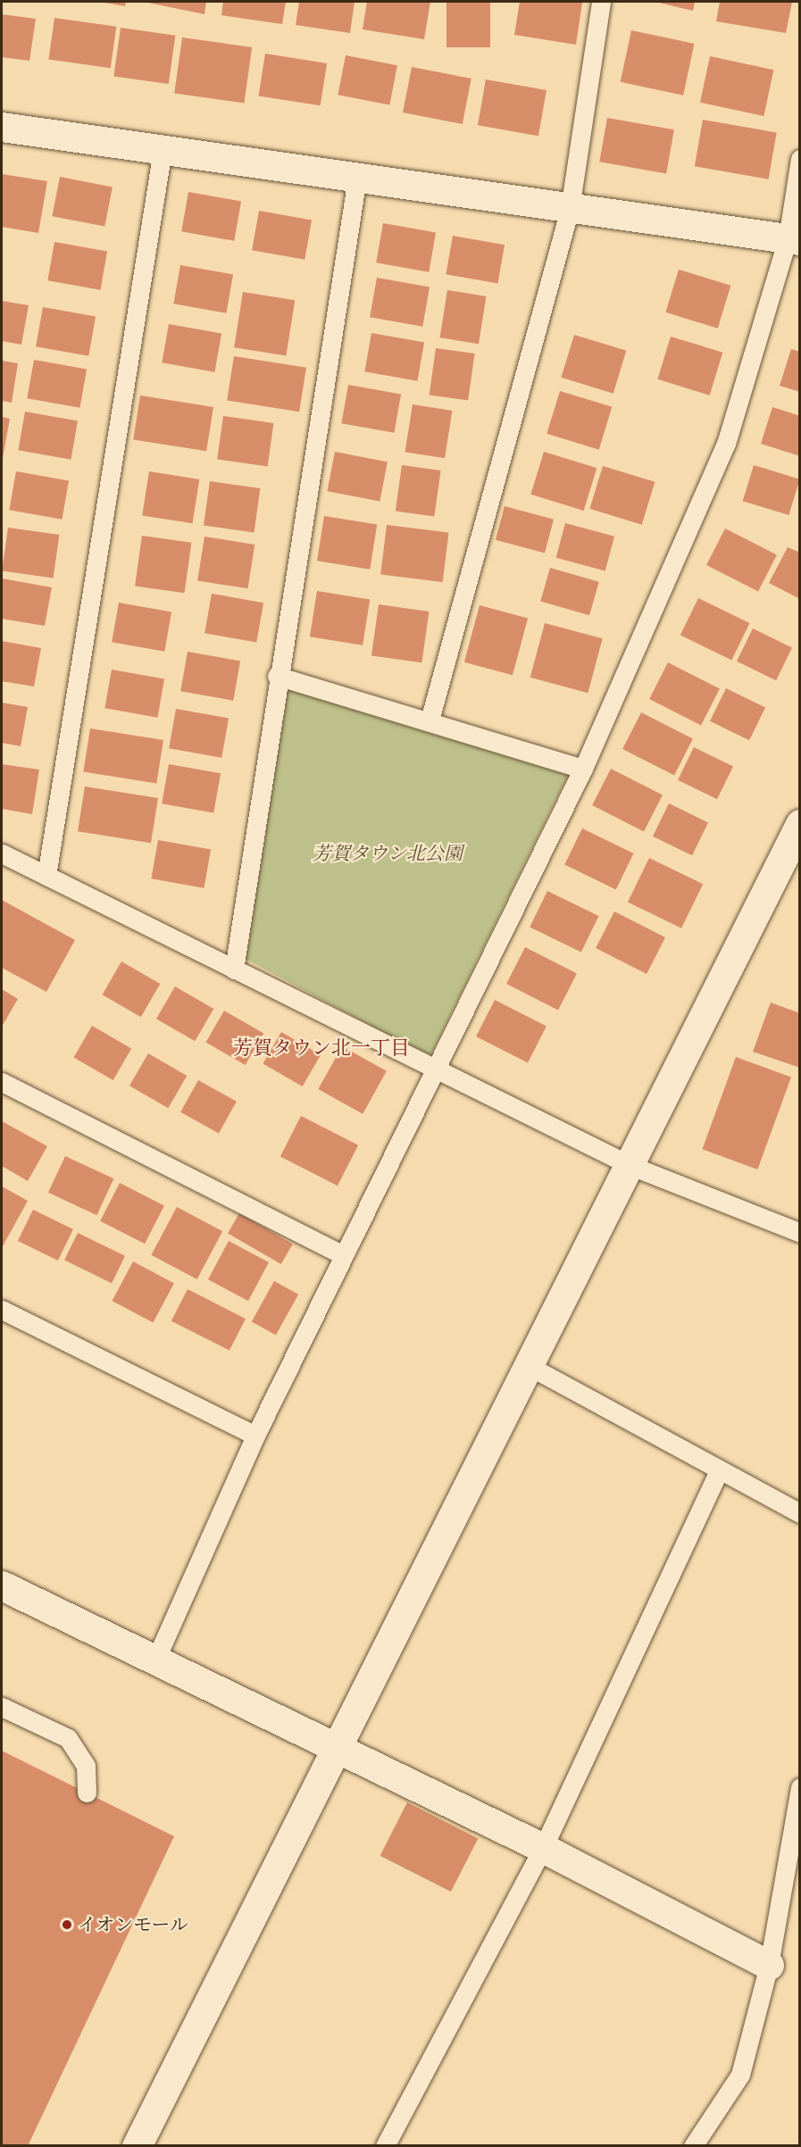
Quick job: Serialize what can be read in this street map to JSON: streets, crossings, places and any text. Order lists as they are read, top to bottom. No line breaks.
{"districts":["芳賀タウン北一丁目"],"parks":["芳賀タウン北公園"],"places":["イオンモール"]}
